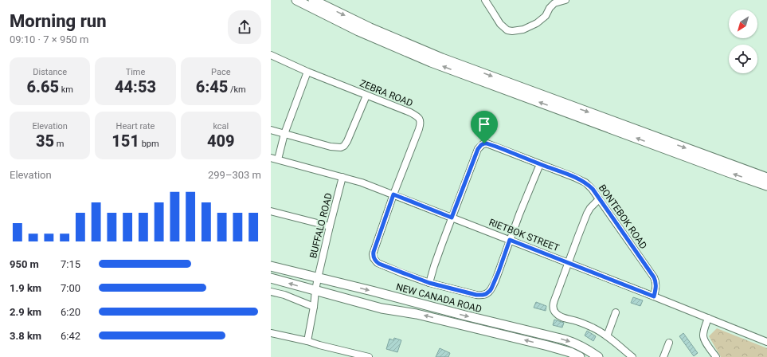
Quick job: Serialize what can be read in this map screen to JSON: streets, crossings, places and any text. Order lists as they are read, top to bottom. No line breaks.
{"streets":{"main road":["NEW CANADA ROAD"],"street":["ZEBRA ROAD","BONTEBOK ROAD","BUFFALO ROAD","RIETBOK STREET"]},"crossings":[["ZEBRA ROAD","RIETBOK STREET"],["BONTEBOK ROAD","RIETBOK STREET"],["BUFFALO ROAD","RIETBOK STREET"],["BUFFALO ROAD","NEW CANADA ROAD"]],"north":"bottom left","page":{"heading":["Morning run","09:10 · 7 × 950 m"],"stats":[["Distance","6.65 km"],["Time","44:53"],["Pace","6:45 /km"],["Elevation","35 m"],["Heart rate","151 bpm"],["kcal","409"]],"chart":["Elevation","299–303 m"],"list":[{"name":"950 m","note":"7:15"},{"name":"1.9 km","note":"7:00"},{"name":"2.9 km","note":"6:20"},{"name":"3.8 km","note":"6:42"}]}}
